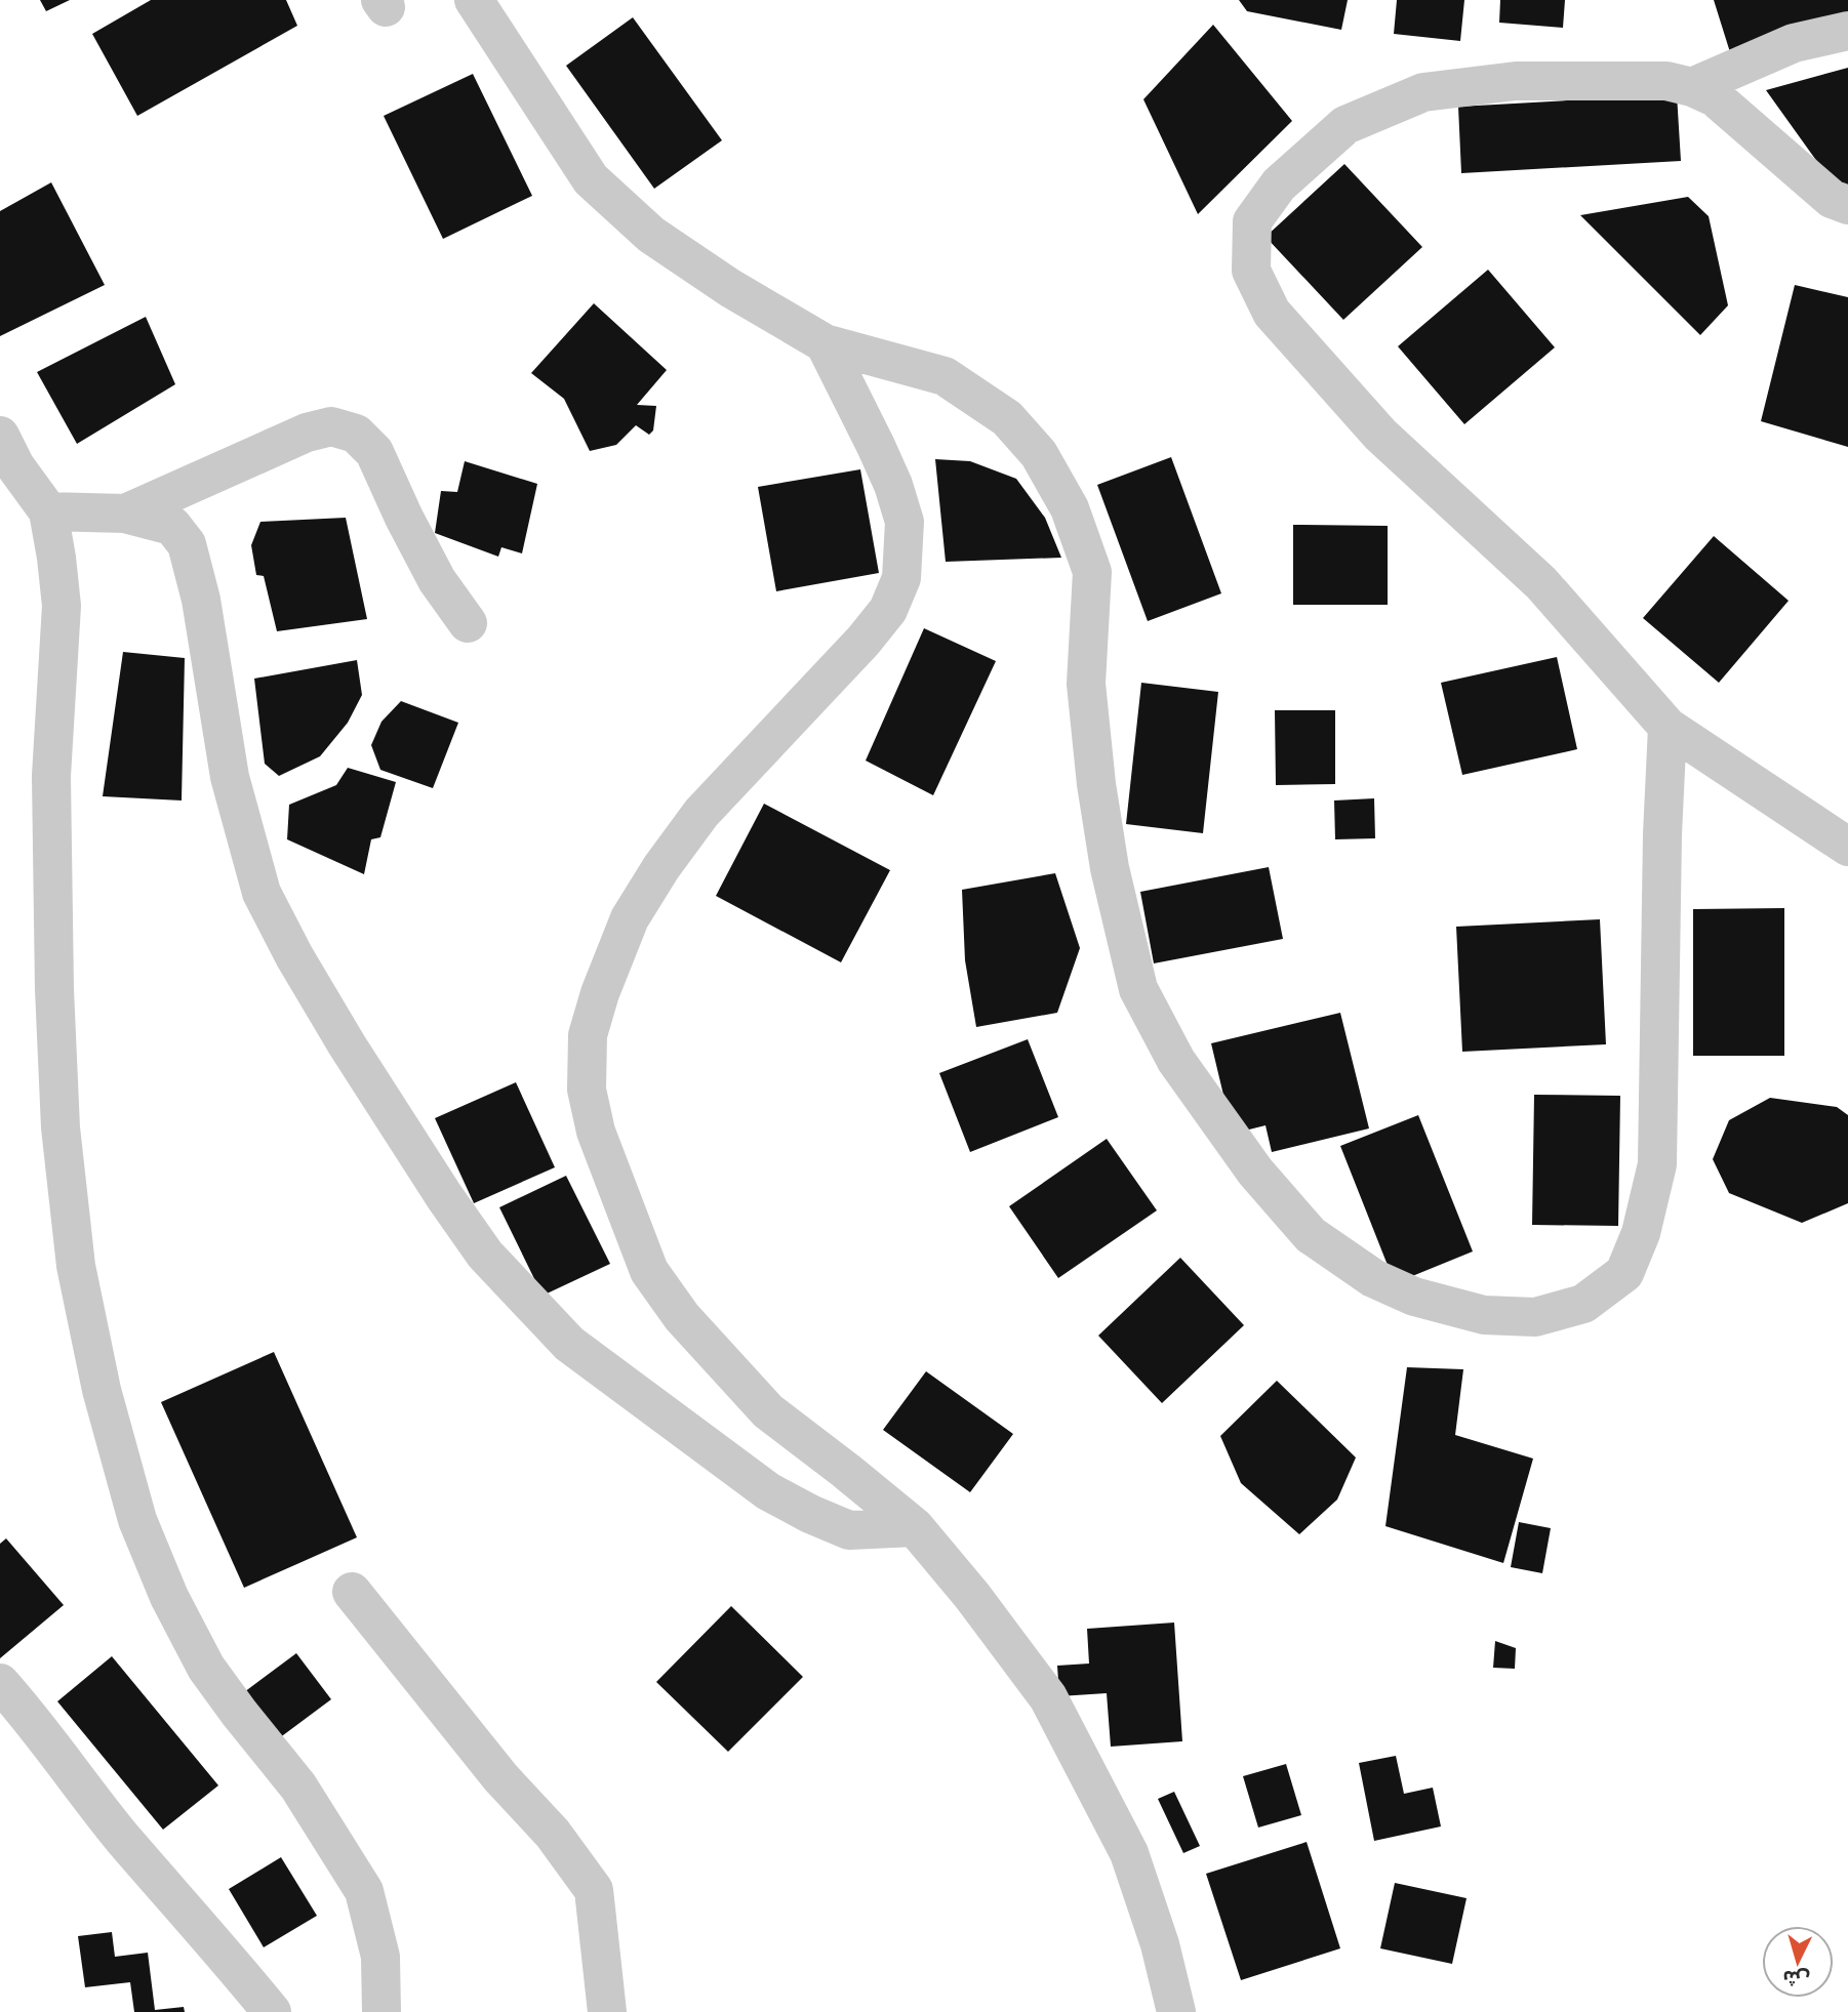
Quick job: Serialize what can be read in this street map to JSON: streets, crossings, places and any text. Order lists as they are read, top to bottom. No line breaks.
{"north":"bottom"}
